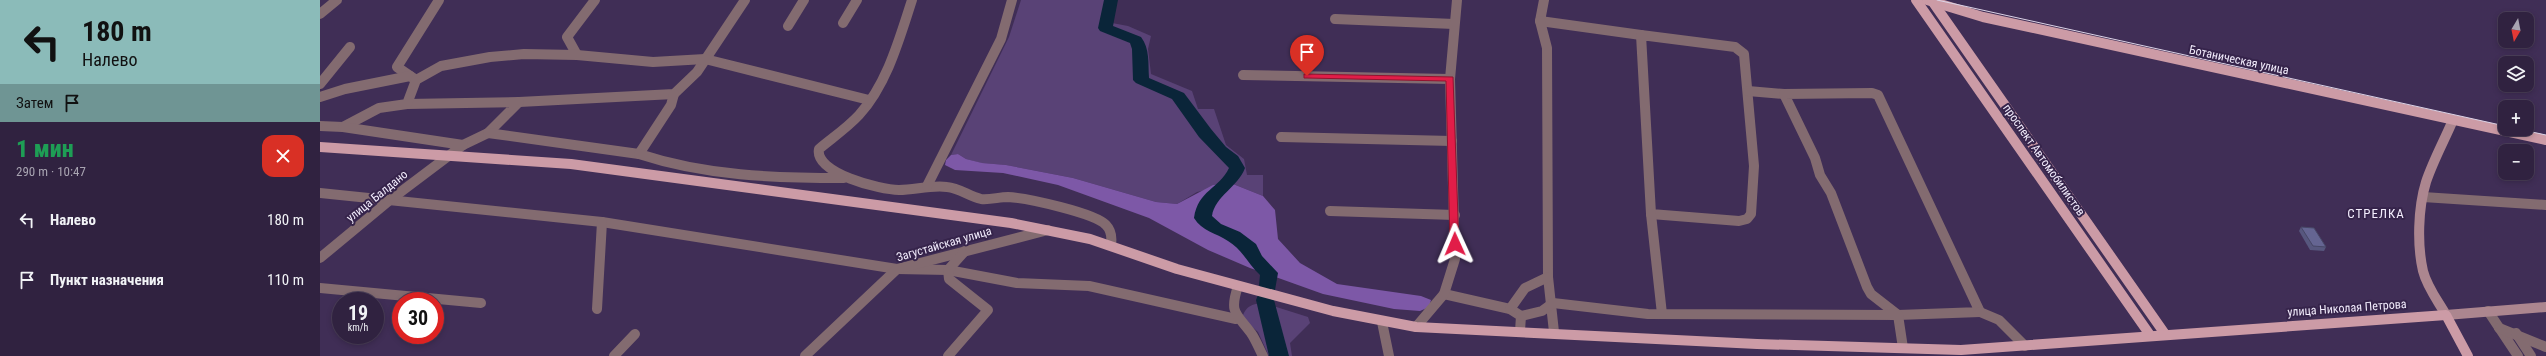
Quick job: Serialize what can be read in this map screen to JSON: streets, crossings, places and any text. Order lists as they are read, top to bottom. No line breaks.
{"streets":{"main road":["Ботаническая улица","проспект Автомобилистов","улица Николая Петрова"],"street":["улица Балдано","Загустайская улица"]},"crossings":[["Ботаническая улица","проспект Автомобилистов"],["проспект Автомобилистов","улица Николая Петрова"],["улица Балдано","улица Николая Петрова"],["Загустайская улица","улица Николая Петрова"]],"districts":["СТРЕЛКА"],"north":"bottom","page":{"turn":["180 m","Налево"],"map_buttons":["+","−"],"then":"Затем","heading":["1 мин","290 m · 10:47"],"list":[{"name":"Налево","value":"180 m"},{"name":"Пункт назначения","value":"110 m"}],"speed":"19 km/h","limit":"30"}}
